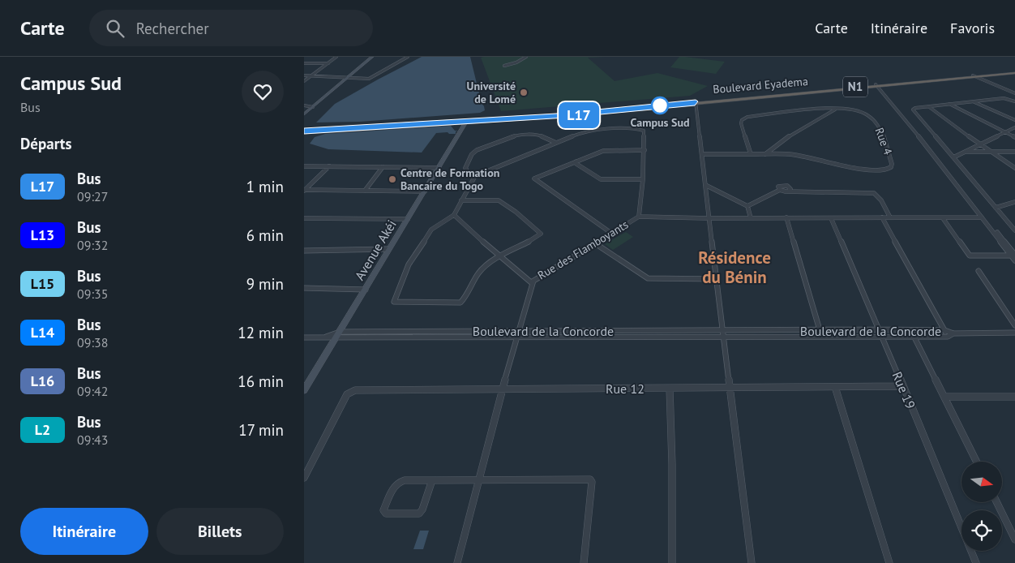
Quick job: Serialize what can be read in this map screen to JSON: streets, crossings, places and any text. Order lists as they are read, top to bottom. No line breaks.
{"streets":{"highway":["N1"],"main road":["Avenue Akéi"],"street":["Rue 4","Rue des Flamboyants","Boulevard de la Concorde","Rue 12","Rue 19"]},"crossings":[["N1","Avenue Akéi"],["Avenue Akéi","Boulevard de la Concorde"],["Boulevard de la Concorde","Rue 19"],["Rue 12","Rue 19"]],"districts":["Résidence du Bénin"],"places":["Université de Lomé","Campus Sud","Centre de Formation Bancaire du Togo"],"lines":["bus line L17"],"north":"right","page":{"header":"Carte","search":"Rechercher","nav":["Carte","Itinéraire","Favoris"],"heading":[["Campus Sud","Bus"],"Départs"],"on_map":"L17","list":[{"mark":"L17","name":"Bus","note":"09:27","value":"1 min"},{"mark":"L13","name":"Bus","note":"09:32","value":"6 min"},{"mark":"L15","name":"Bus","note":"09:35","value":"9 min"},{"mark":"L14","name":"Bus","note":"09:38","value":"12 min"},{"mark":"L16","name":"Bus","note":"09:42","value":"16 min"},{"mark":"L2","name":"Bus","note":"09:43","value":"17 min"}],"buttons":["Itinéraire","Billets"]}}
